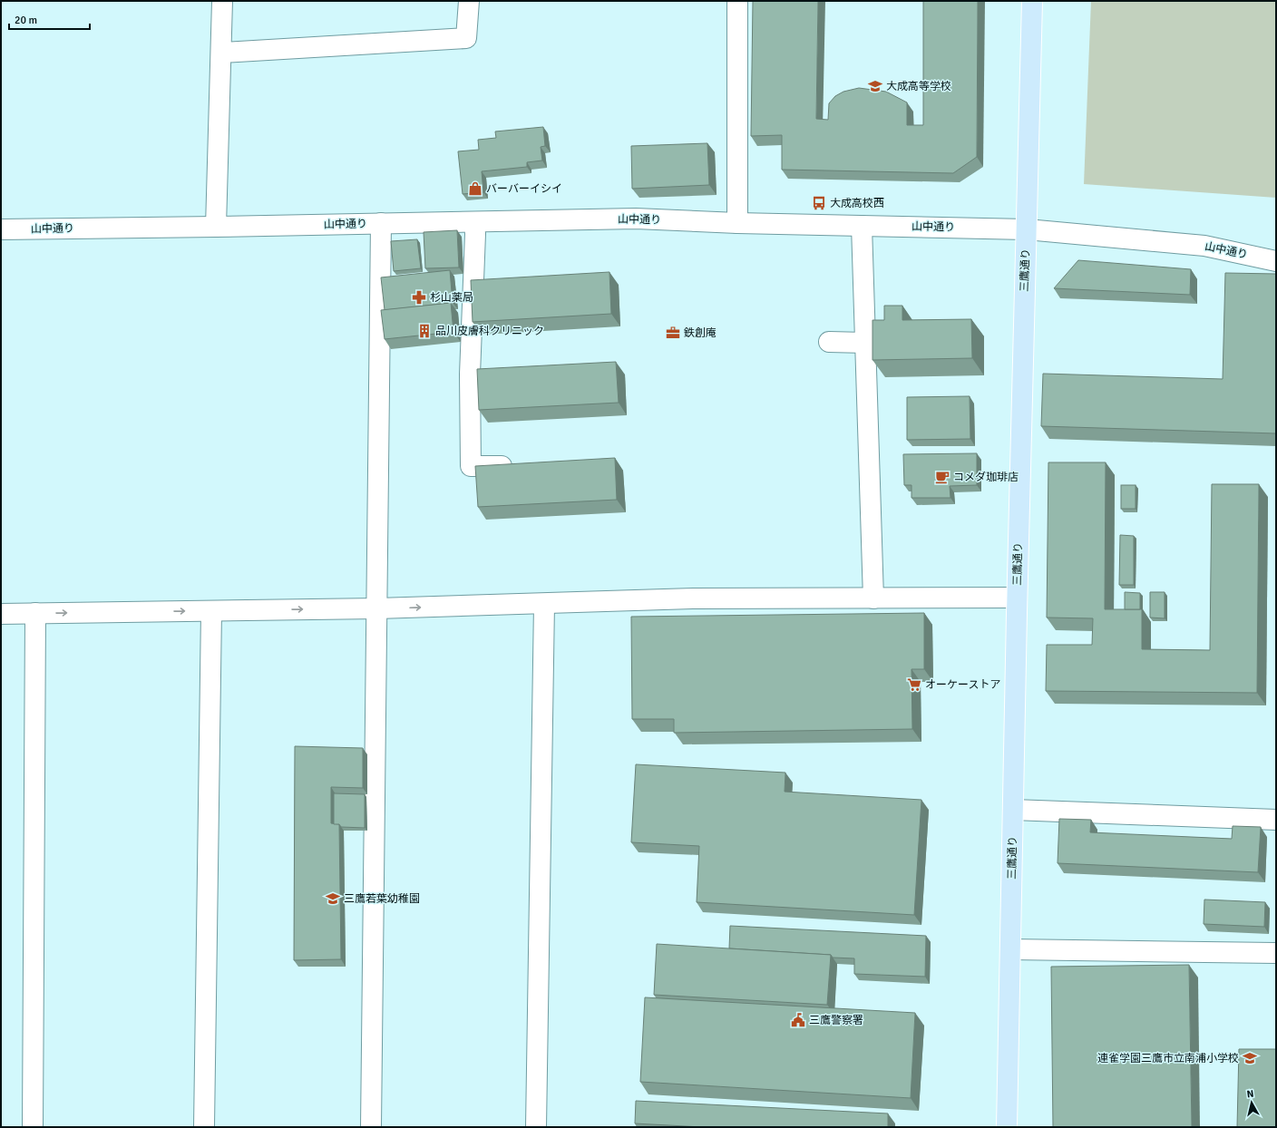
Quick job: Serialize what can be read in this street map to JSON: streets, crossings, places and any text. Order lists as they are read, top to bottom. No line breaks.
{"streets":{"main road":["三鷹通り"],"street":["山中通り"]},"crossings":[["山中通り","三鷹通り"]],"places":{"school or university":["大成高等学校","三鷹若葉幼稚園","連雀学園三鷹市立南浦小学校"],"shop":["バーバーイシイ"],"bus stop":["大成高校西"],"pharmacy":["杉山薬局"],"building":["品川皮膚科クリニック"],"office":["鉄創庵"],"cafe":["コメダ珈琲店"],"supermarket":["オーケーストア"],"public building":["三鷹警察署"]},"scale_bar":"20 m","north":"top"}
